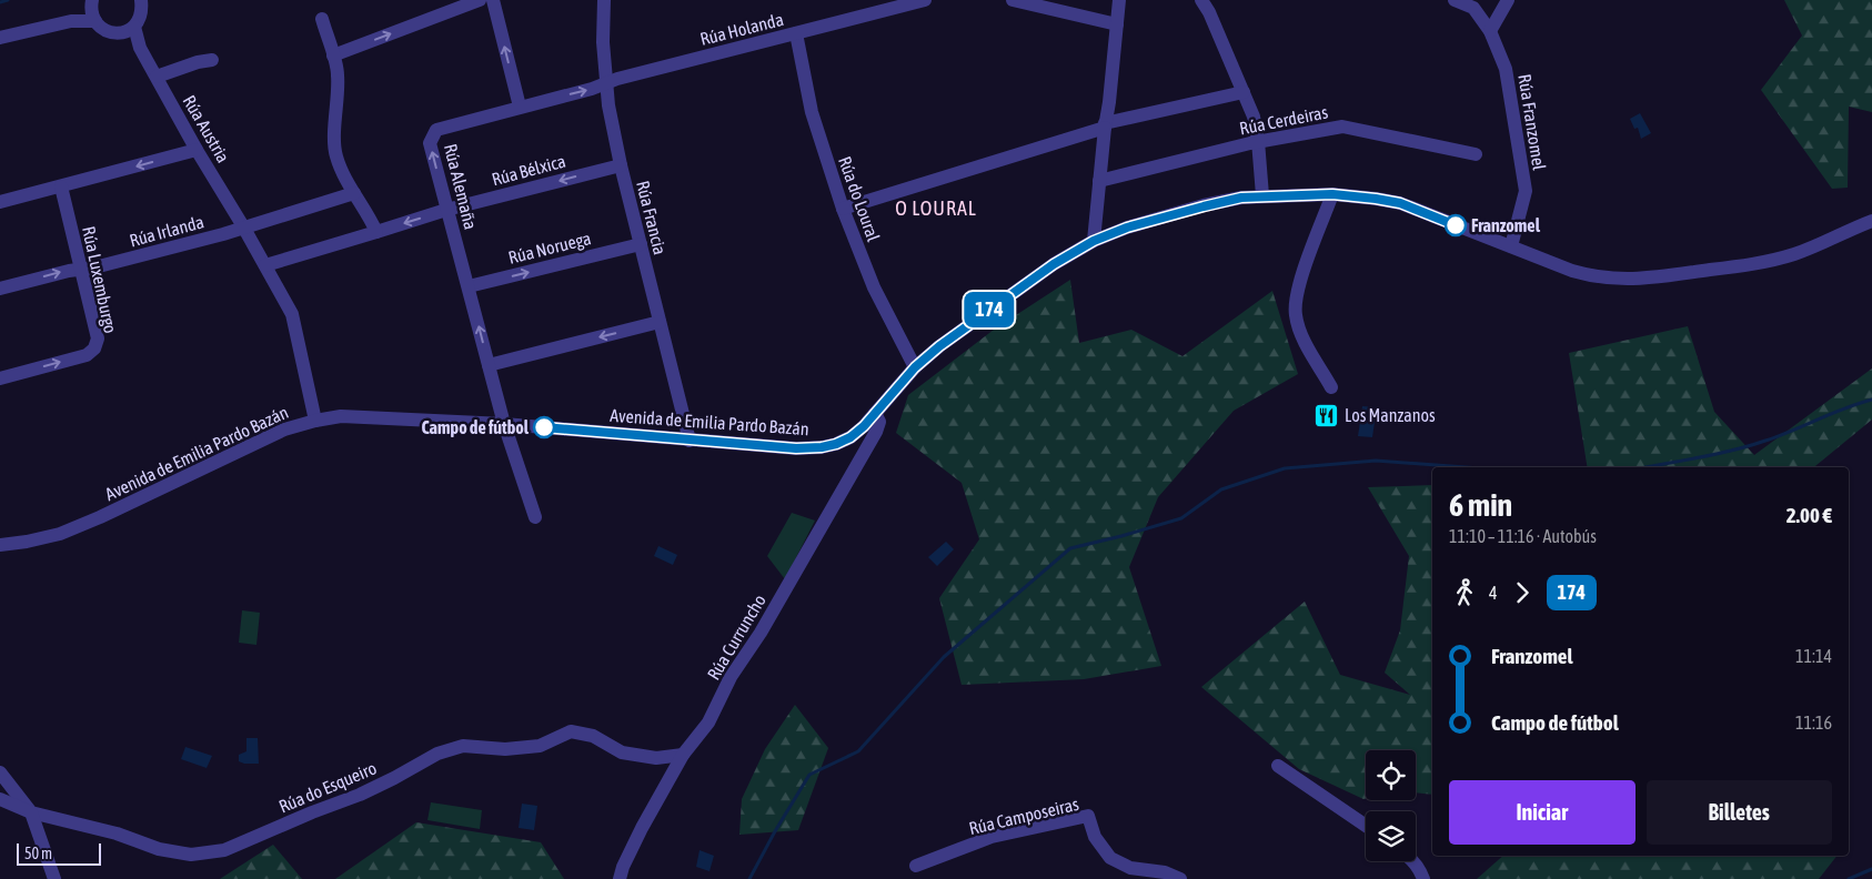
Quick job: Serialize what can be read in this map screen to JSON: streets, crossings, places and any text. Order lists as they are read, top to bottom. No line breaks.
{"streets":{"street":["Rúa Holanda","Rúa Cerdeiras","Rúa Franzomel","Rúa Austria","Rúa Bélxica","Rúa Alemaña","Rúa do Loural","Rúa Francia","Rúa Irlanda","Rúa Noruega","Rúa Luxemburgo","Avenida de Emilia Pardo Bazán","Rúa Curruncho","Rúa do Esqueiro","Rúa Camposeiras"]},"crossings":[["Rúa Holanda","Rúa Alemaña"],["Rúa Holanda","Rúa do Loural"],["Rúa Holanda","Rúa Francia"],["Rúa Franzomel","Avenida de Emilia Pardo Bazán"],["Rúa Austria","Rúa Bélxica"],["Rúa Austria","Rúa Irlanda"],["Rúa Austria","Avenida de Emilia Pardo Bazán"],["Rúa Bélxica","Rúa Alemaña"],["Rúa Bélxica","Rúa Francia"],["Rúa Alemaña","Rúa Francia"],["Rúa Alemaña","Rúa Noruega"],["Rúa Alemaña","Avenida de Emilia Pardo Bazán"],["Rúa do Loural","Avenida de Emilia Pardo Bazán"],["Rúa Francia","Rúa Noruega"],["Rúa Francia","Avenida de Emilia Pardo Bazán"],["Rúa Irlanda","Rúa Luxemburgo"],["Avenida de Emilia Pardo Bazán","Rúa Curruncho"],["Rúa Curruncho","Rúa do Esqueiro"]],"one_way":["Rúa Bélxica"],"districts":["O LOURAL"],"places":{"other":["Franzomel","Campo de fútbol"],"restaurant":["Los Manzanos"]},"lines":["bus line 174"],"scale_bar":"50 m","page":{"on_map":"174","heading":["6 min","11:10 – 11:16 · Autobús","2.00 €"],"legs":["4","174"],"list":[{"name":"Franzomel","value":"11:14"},{"name":"Campo de fútbol","value":"11:16"}],"buttons":["Iniciar","Billetes"],"scale":"50 m"}}
